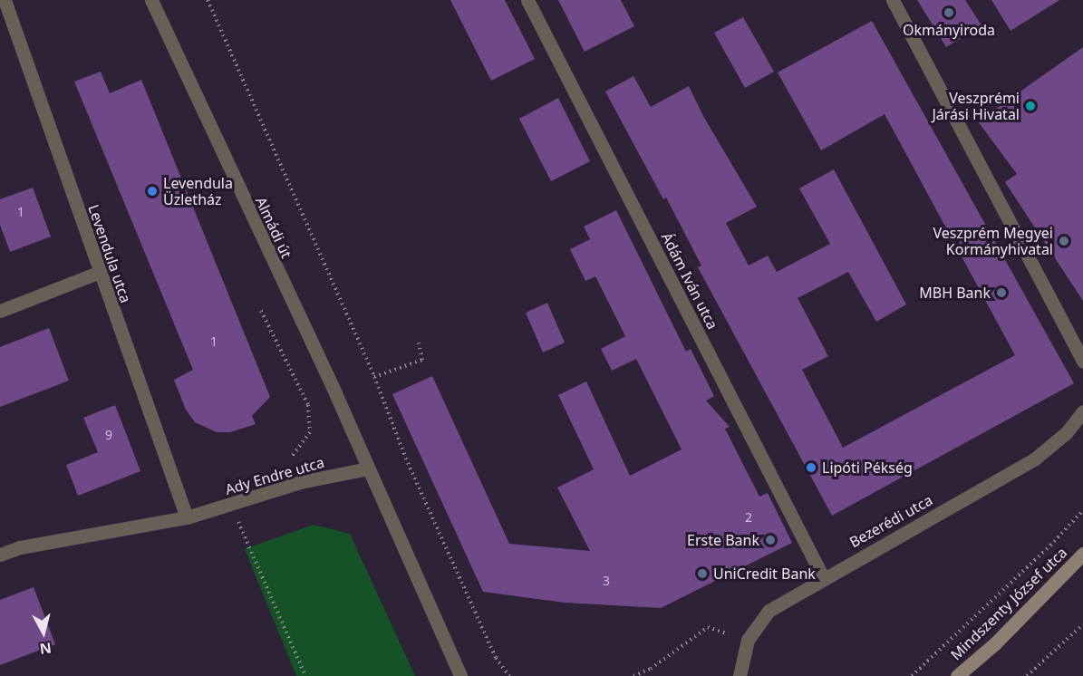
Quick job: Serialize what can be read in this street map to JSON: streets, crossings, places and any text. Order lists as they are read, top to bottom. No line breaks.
{"streets":{"main road":["Mindszenty József utca"],"street":["Almádi út","Levendula utca","Ádám Iván utca","Ady Endre utca","Bezerédi utca"]},"crossings":[["Almádi út","Ady Endre utca"],["Levendula utca","Ady Endre utca"],["Ádám Iván utca","Bezerédi utca"]],"places":["Okmányiroda","Veszprémi Járási Hivatal","Levendula Üzletház","Veszprém Megyei Kormányhivatal","MBH Bank","Lipóti Pékség","Erste Bank","UniCredit Bank"],"house_numbers":["1","1","9","2","3"],"north":"bottom"}
